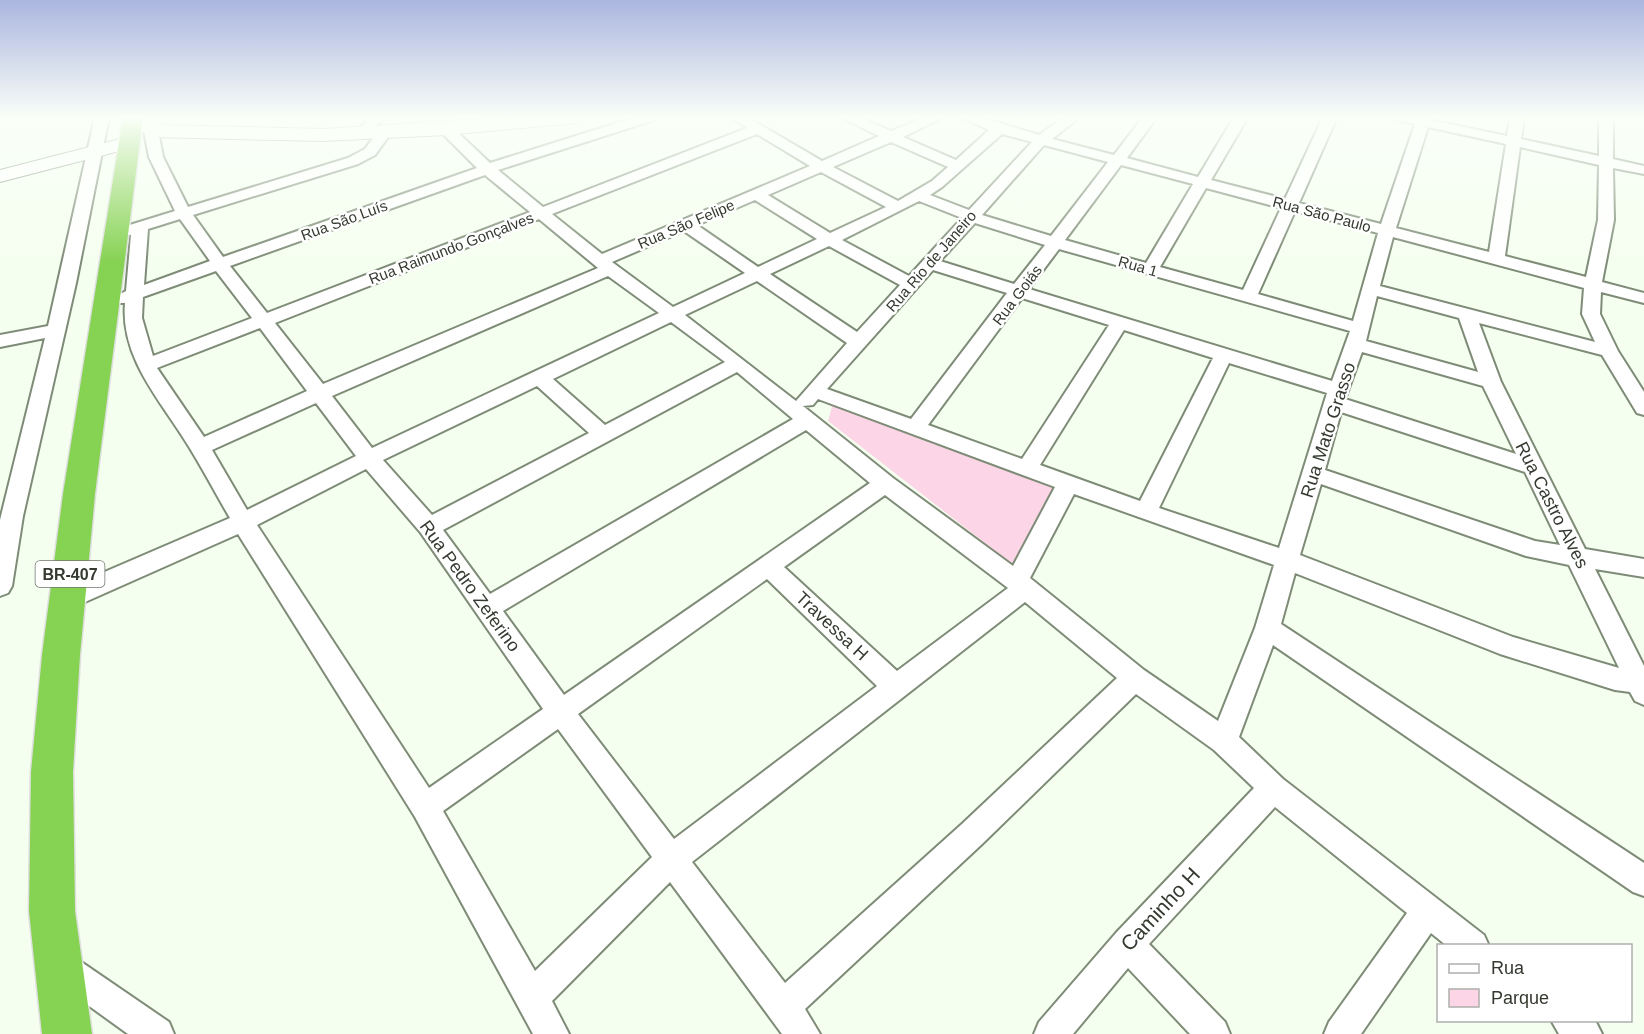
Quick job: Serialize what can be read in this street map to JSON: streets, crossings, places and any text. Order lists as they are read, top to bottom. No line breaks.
{"streets":{"highway":["BR-407"],"street":["Rua São Paulo","Rua São Luís","Rua São Felipe","Rua Raimundo Gonçalves","Rua Rio de Janeiro","Rua 1","Rua Goiás","Rua Mato Grasso","Rua Castro Alves","Rua Pedro Zeferino","Travessa H","Caminho H"]},"crossings":[["Rua São Paulo","Rua Mato Grasso"],["Rua São Luís","BR-407"],["Rua São Luís","Rua Pedro Zeferino"],["Rua São Felipe","Rua Pedro Zeferino"],["Rua Raimundo Gonçalves","Rua Pedro Zeferino"],["Rua Rio de Janeiro","Rua 1"],["Rua Rio de Janeiro","Rua Pedro Zeferino"],["Rua 1","Rua Goiás"],["Rua 1","Rua Mato Grasso"],["Rua 1","Rua Castro Alves"]],"legend":["Rua","Parque"]}
